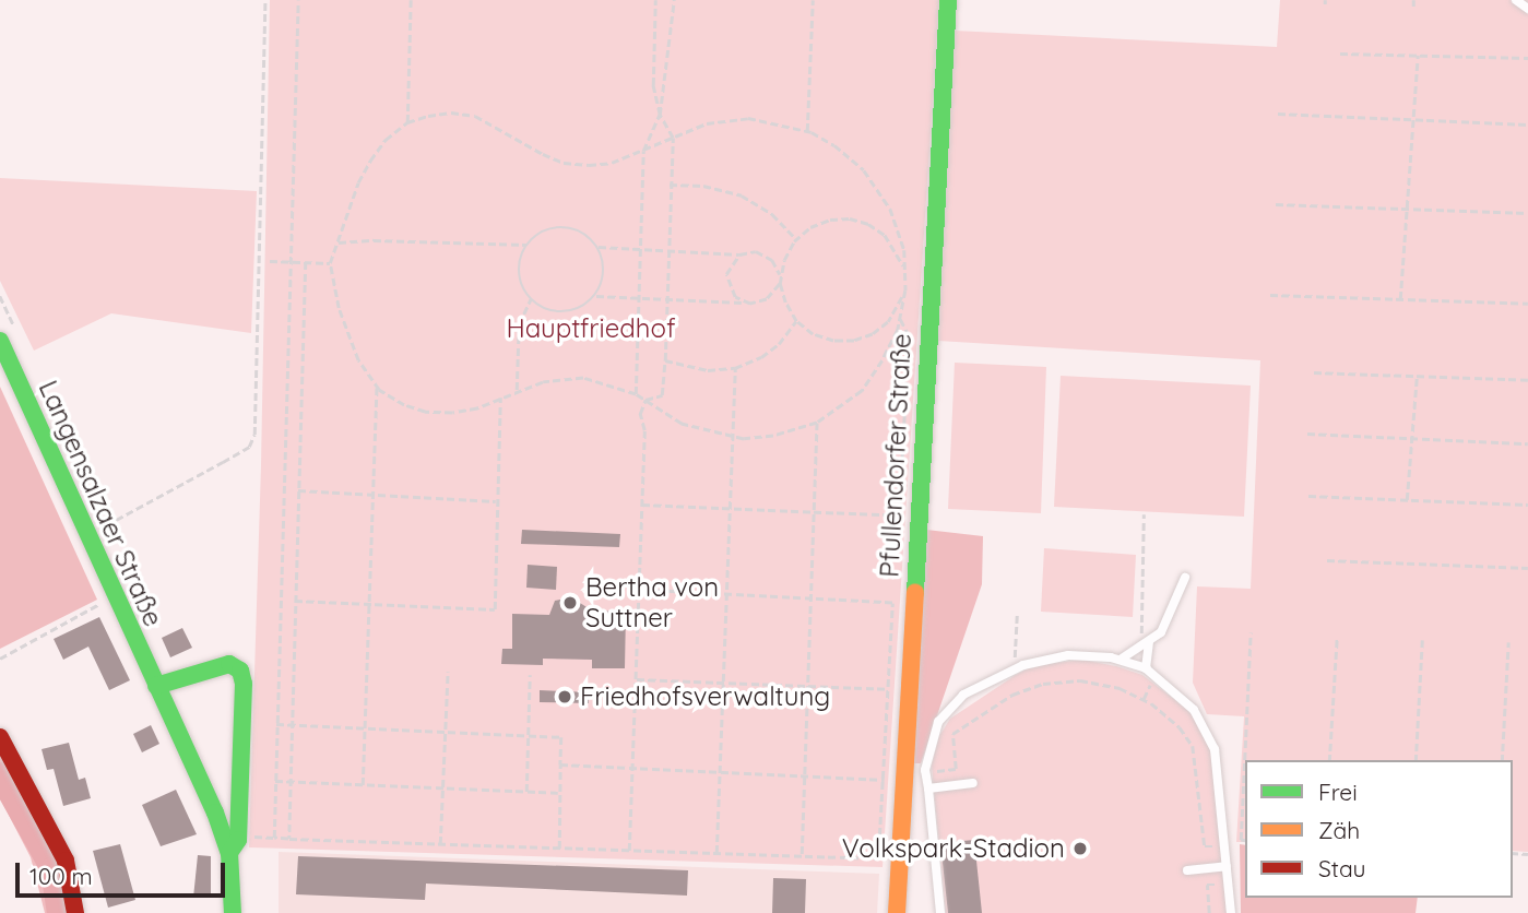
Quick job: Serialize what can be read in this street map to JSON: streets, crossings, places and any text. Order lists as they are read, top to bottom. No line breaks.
{"streets":{"street":["Pfullendorfer Straße","Langensalzaer Straße"]},"parks":["Hauptfriedhof"],"places":["Bertha von Suttner","Friedhofsverwaltung","Volkspark-Stadion"],"legend":["Frei","Zäh","Stau"],"scale_bar":"100 m"}
